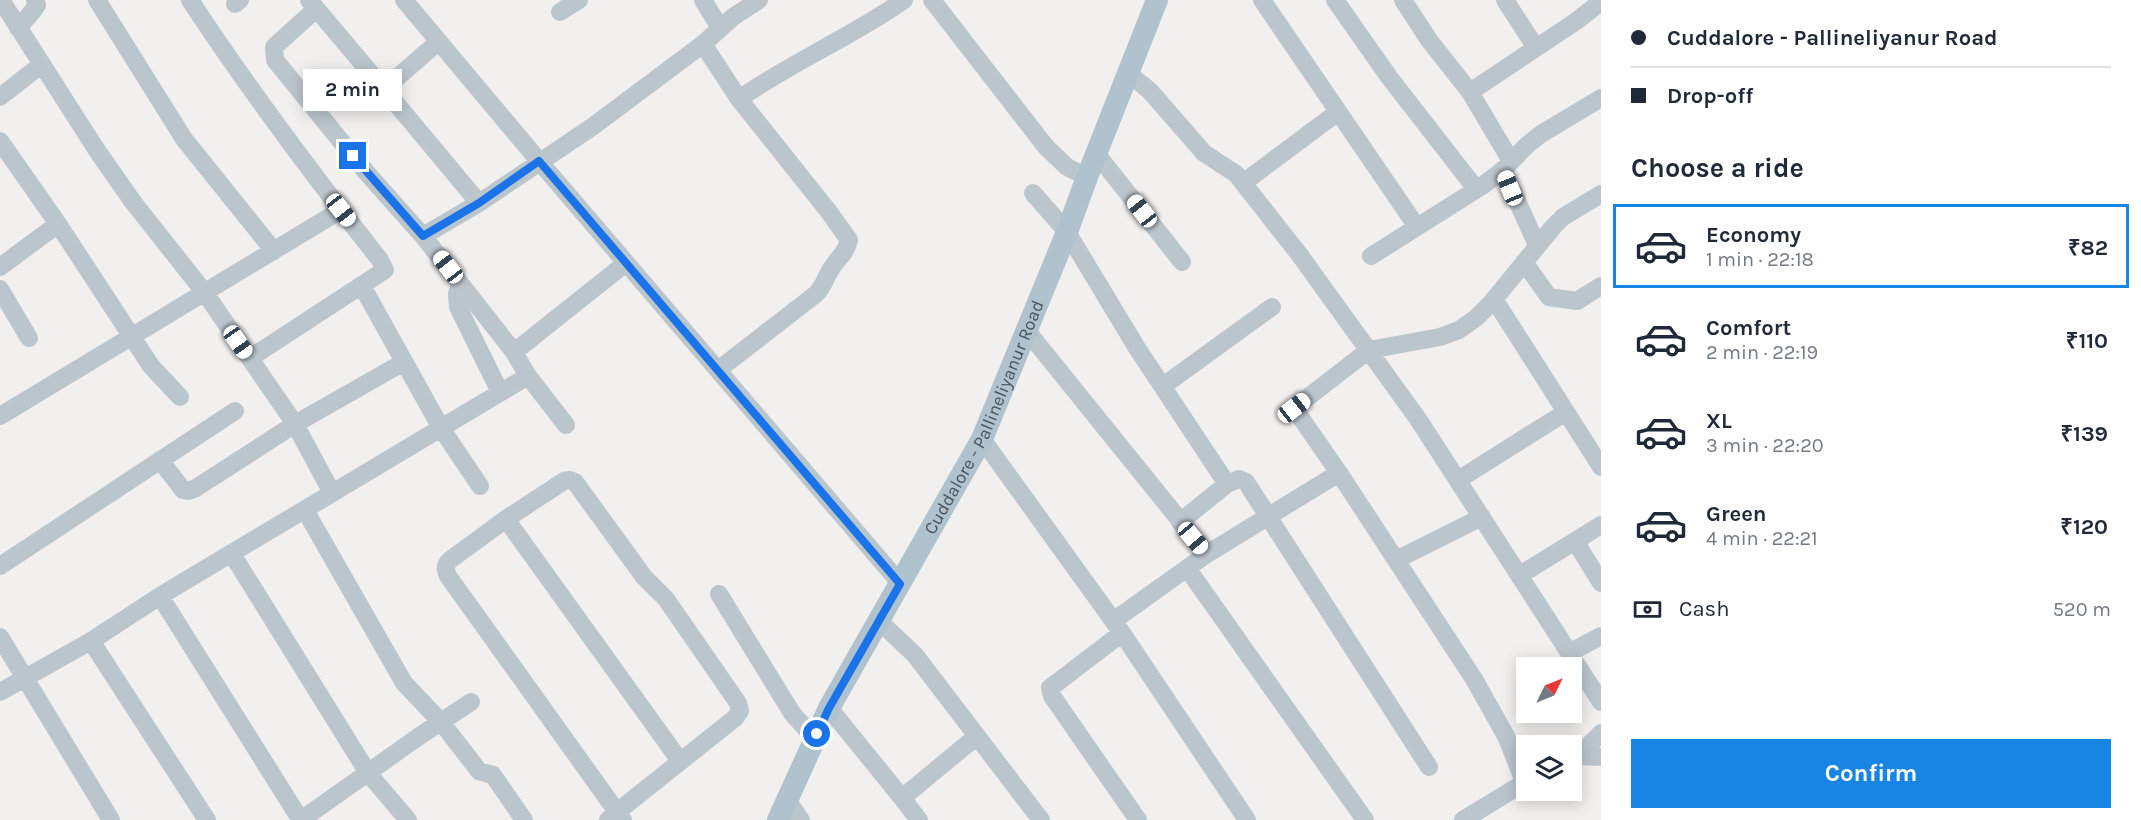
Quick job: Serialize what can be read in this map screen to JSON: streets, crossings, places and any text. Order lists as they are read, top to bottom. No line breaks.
{"streets":{"main road":["Cuddalore - Pallineliyanur Road"]},"north":"top right","page":{"banner":["Cuddalore - Pallineliyanur Road","Drop-off"],"bubble":"2 min","heading":"Choose a ride","list":[{"name":"Economy","note":"1 min · 22:18","value":"₹82"},{"name":"Comfort","note":"2 min · 22:19","value":"₹110"},{"name":"XL","note":"3 min · 22:20","value":"₹139"},{"name":"Green","note":"4 min · 22:21","value":"₹120"}],"pay":["Cash","520 m"],"buttons":"Confirm"}}
